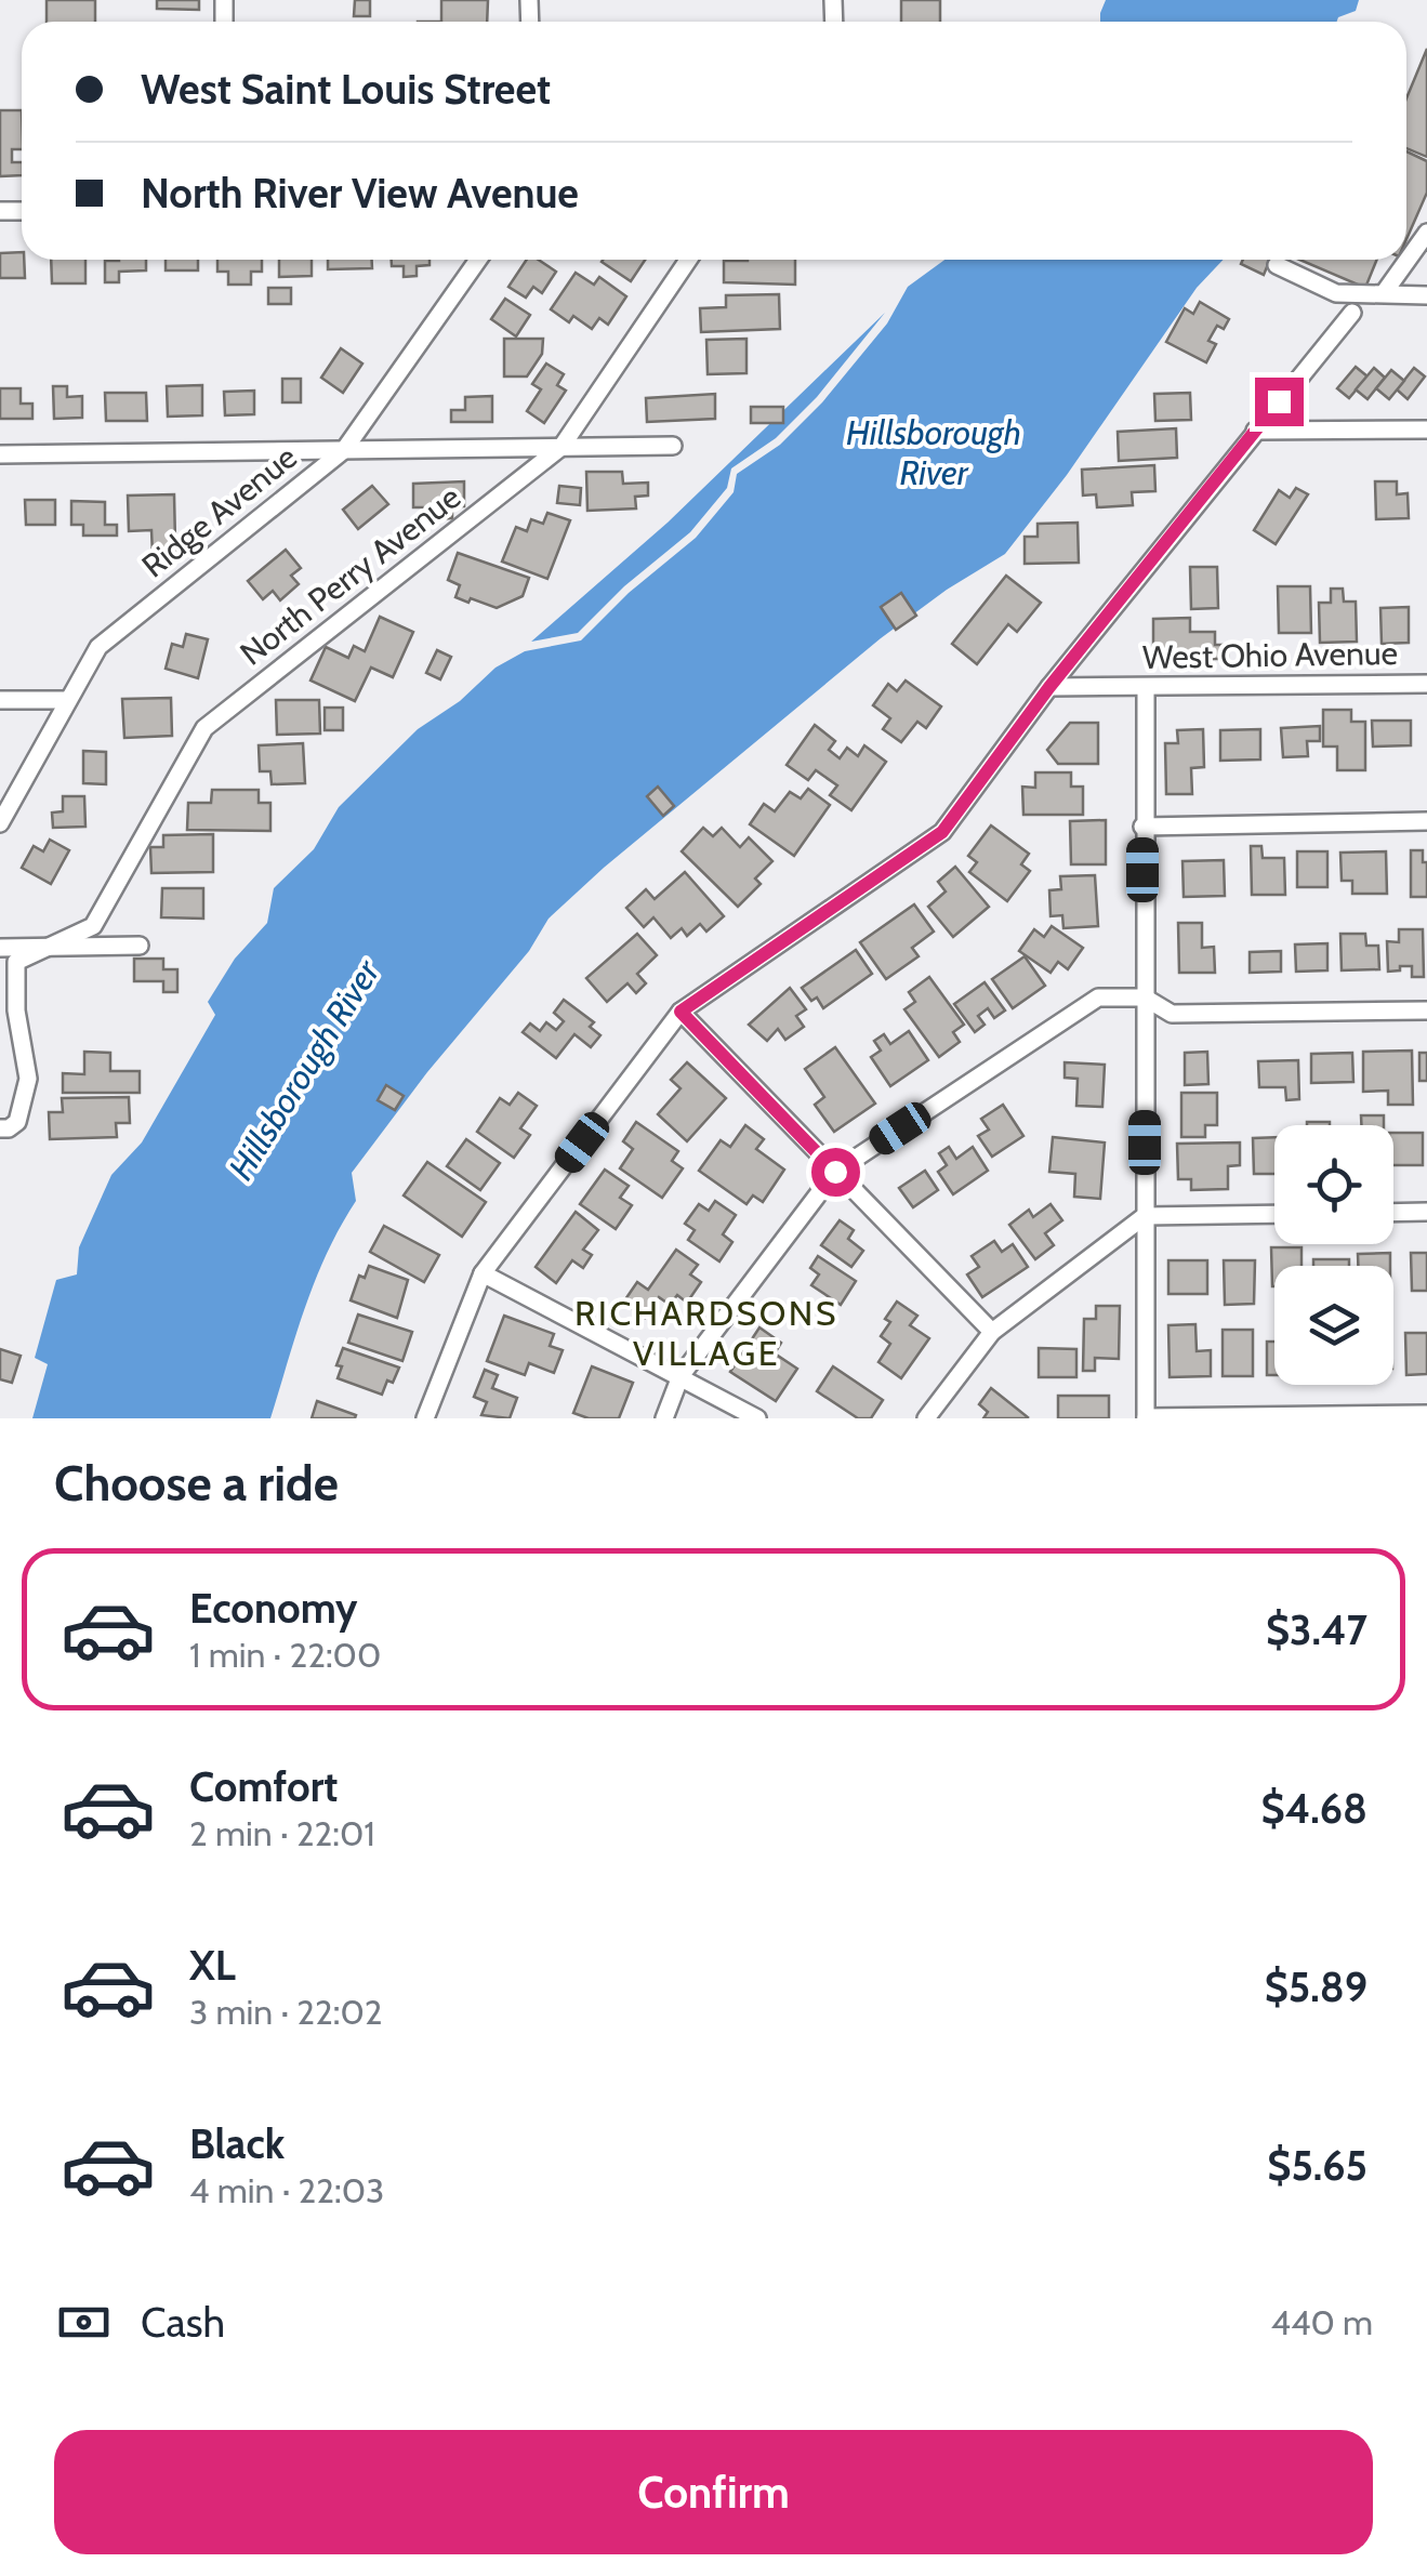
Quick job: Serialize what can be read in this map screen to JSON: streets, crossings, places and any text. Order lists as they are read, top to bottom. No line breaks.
{"streets":{"street":["Ridge Avenue","North Perry Avenue","West Ohio Avenue"]},"districts":["RICHARDSONS VILLAGE"],"water":["Hillsborough River"],"page":{"banner":["West Saint Louis Street","North River View Avenue"],"heading":"Choose a ride","list":[{"name":"Economy","note":"1 min · 22:00","value":"$3.47"},{"name":"Comfort","note":"2 min · 22:01","value":"$4.68"},{"name":"XL","note":"3 min · 22:02","value":"$5.89"},{"name":"Black","note":"4 min · 22:03","value":"$5.65"}],"pay":["Cash","440 m"],"buttons":"Confirm"}}
